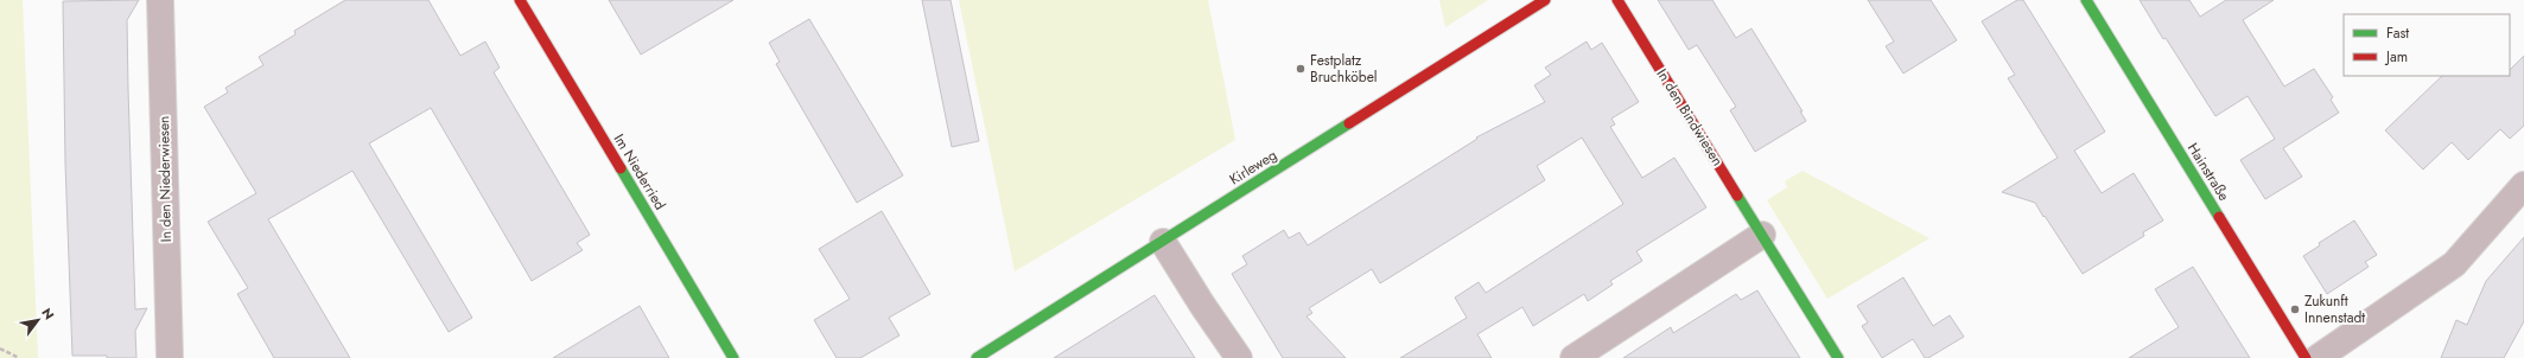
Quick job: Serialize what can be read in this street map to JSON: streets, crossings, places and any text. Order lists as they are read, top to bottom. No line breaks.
{"streets":{"street":["In den Bindwiesen","Kirleweg","Im Niederried","Hainstraße","In den Niederwiesen"]},"places":["Festplatz Bruchköbel","Zukunft Innenstadt"],"legend":["Fast","Jam"],"north":"top right"}
